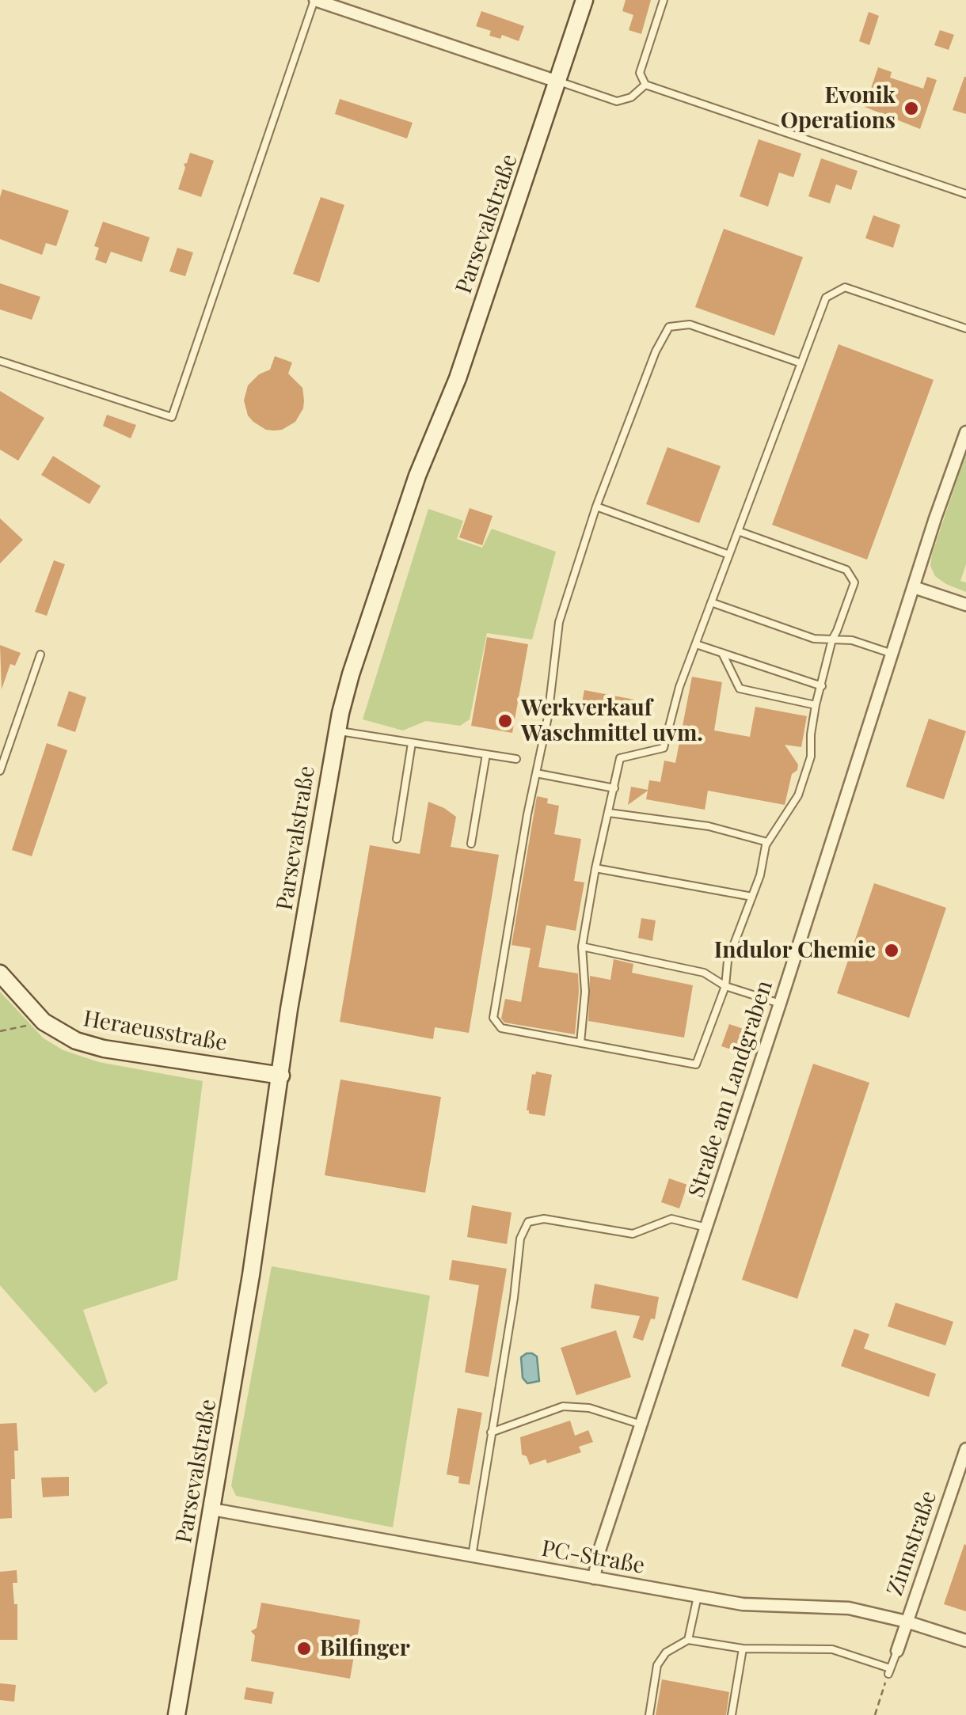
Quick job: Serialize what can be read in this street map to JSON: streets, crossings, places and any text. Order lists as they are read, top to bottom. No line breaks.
{"streets":{"street":["Parsevalstraße","Heraeusstraße","Straße am Landgraben","Zinnstraße","PC-Straße"]},"crossings":[["Parsevalstraße","Heraeusstraße"],["Parsevalstraße","PC-Straße"],["Straße am Landgraben","PC-Straße"],["Zinnstraße","PC-Straße"]],"places":["Evonik Operations","Werkverkauf Waschmittel uvm.","Indulor Chemie","Bilfinger"]}
